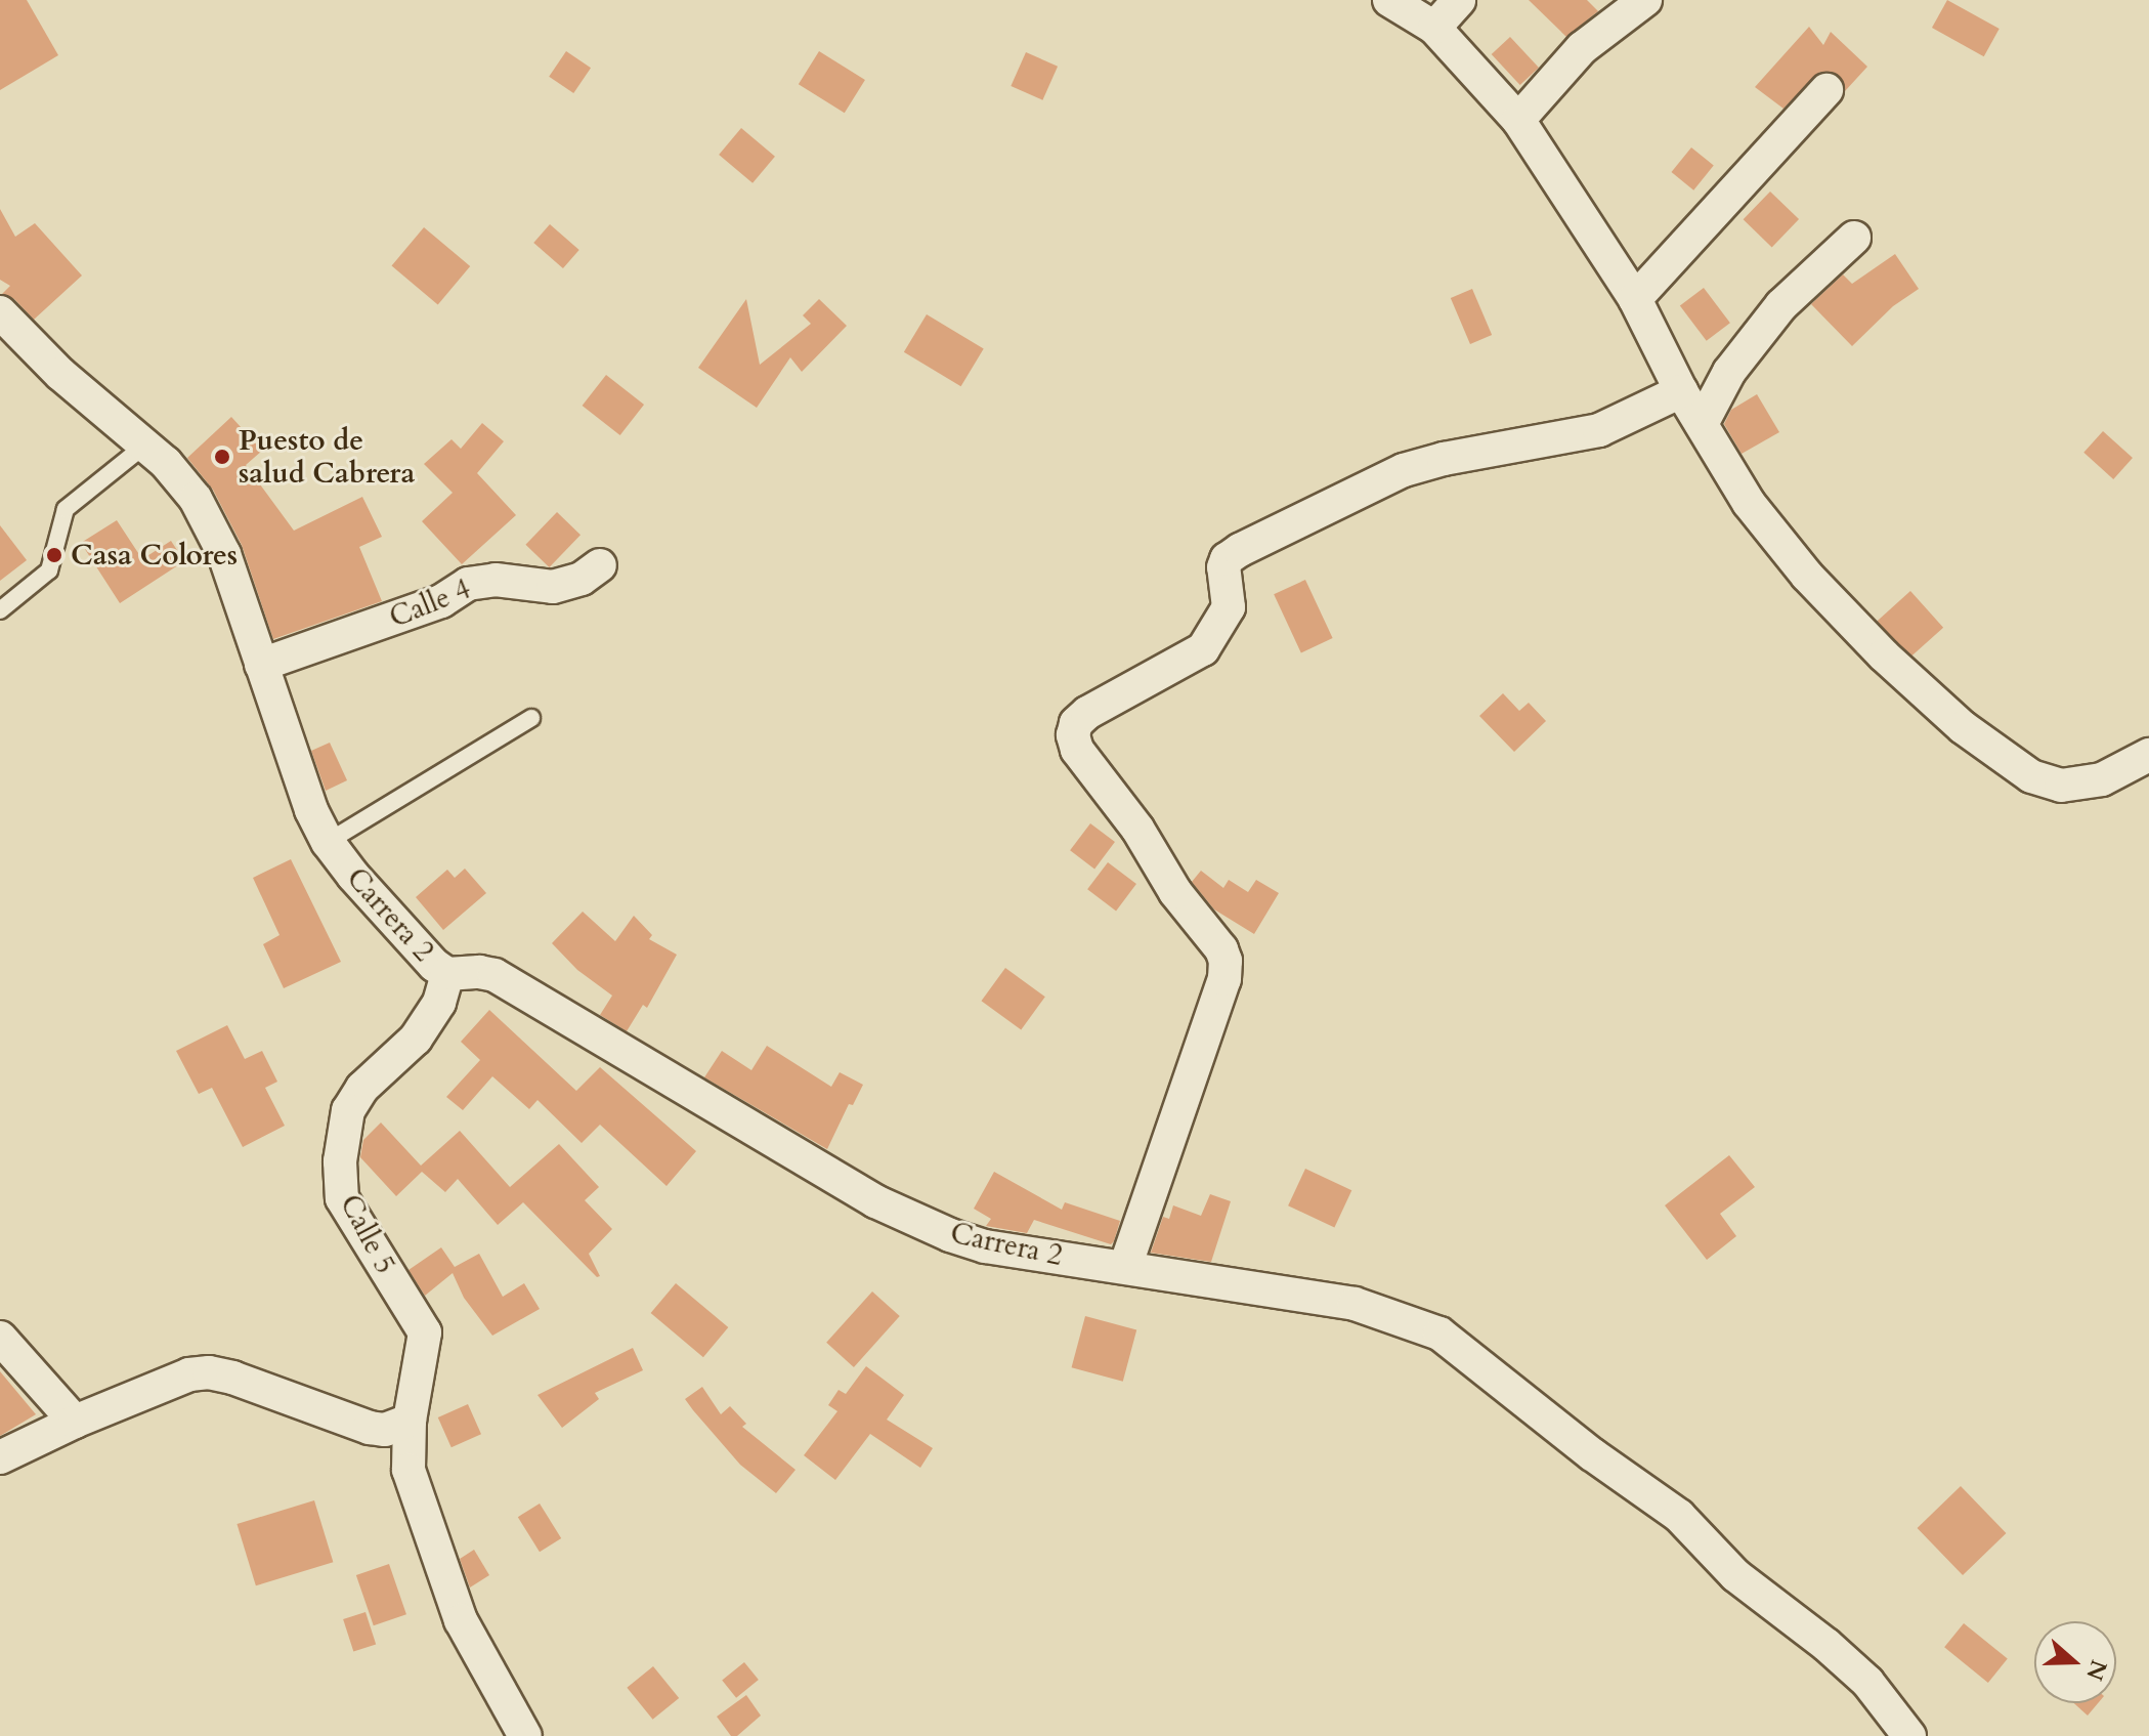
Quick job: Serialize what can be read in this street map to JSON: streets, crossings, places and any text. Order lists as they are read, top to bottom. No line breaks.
{"streets":{"street":["Calle 4","Carrera 2","Calle 5"]},"crossings":[["Calle 4","Carrera 2"],["Carrera 2","Calle 5"]],"places":["Puesto de salud Cabrera","Casa Colores"],"north":"right"}
